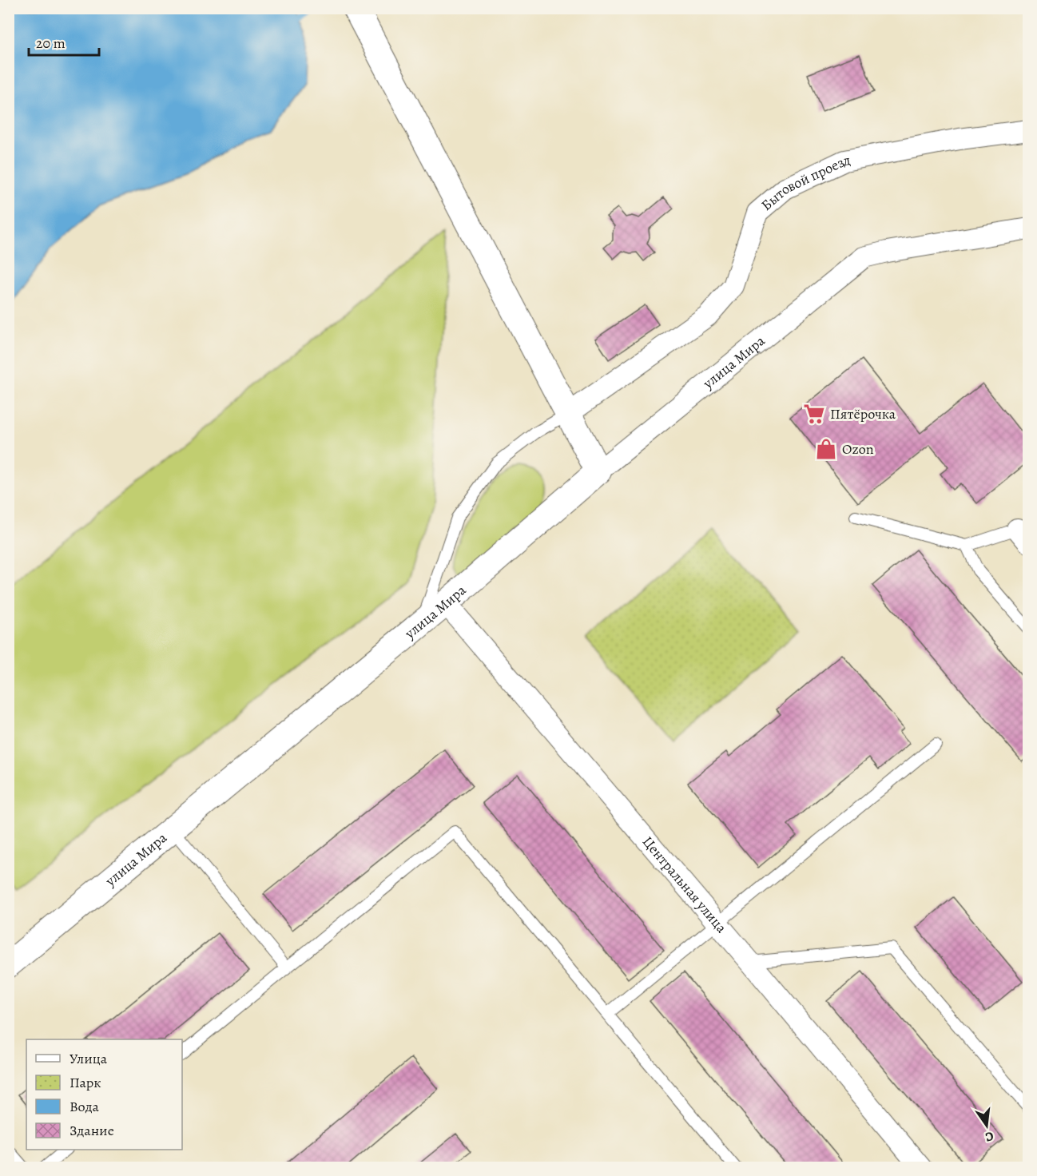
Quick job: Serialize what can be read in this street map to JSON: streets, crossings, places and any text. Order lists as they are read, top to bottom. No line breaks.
{"streets":{"street":["Бытовой проезд","улица Мира","Центральная улица"]},"crossings":[["улица Мира","Центральная улица"]],"places":{"supermarket":["Пятёрочка"],"shop":["Ozon"]},"legend":["Улица","Парк","Вода","Здание"],"scale_bar":"20 m","north":"bottom"}
